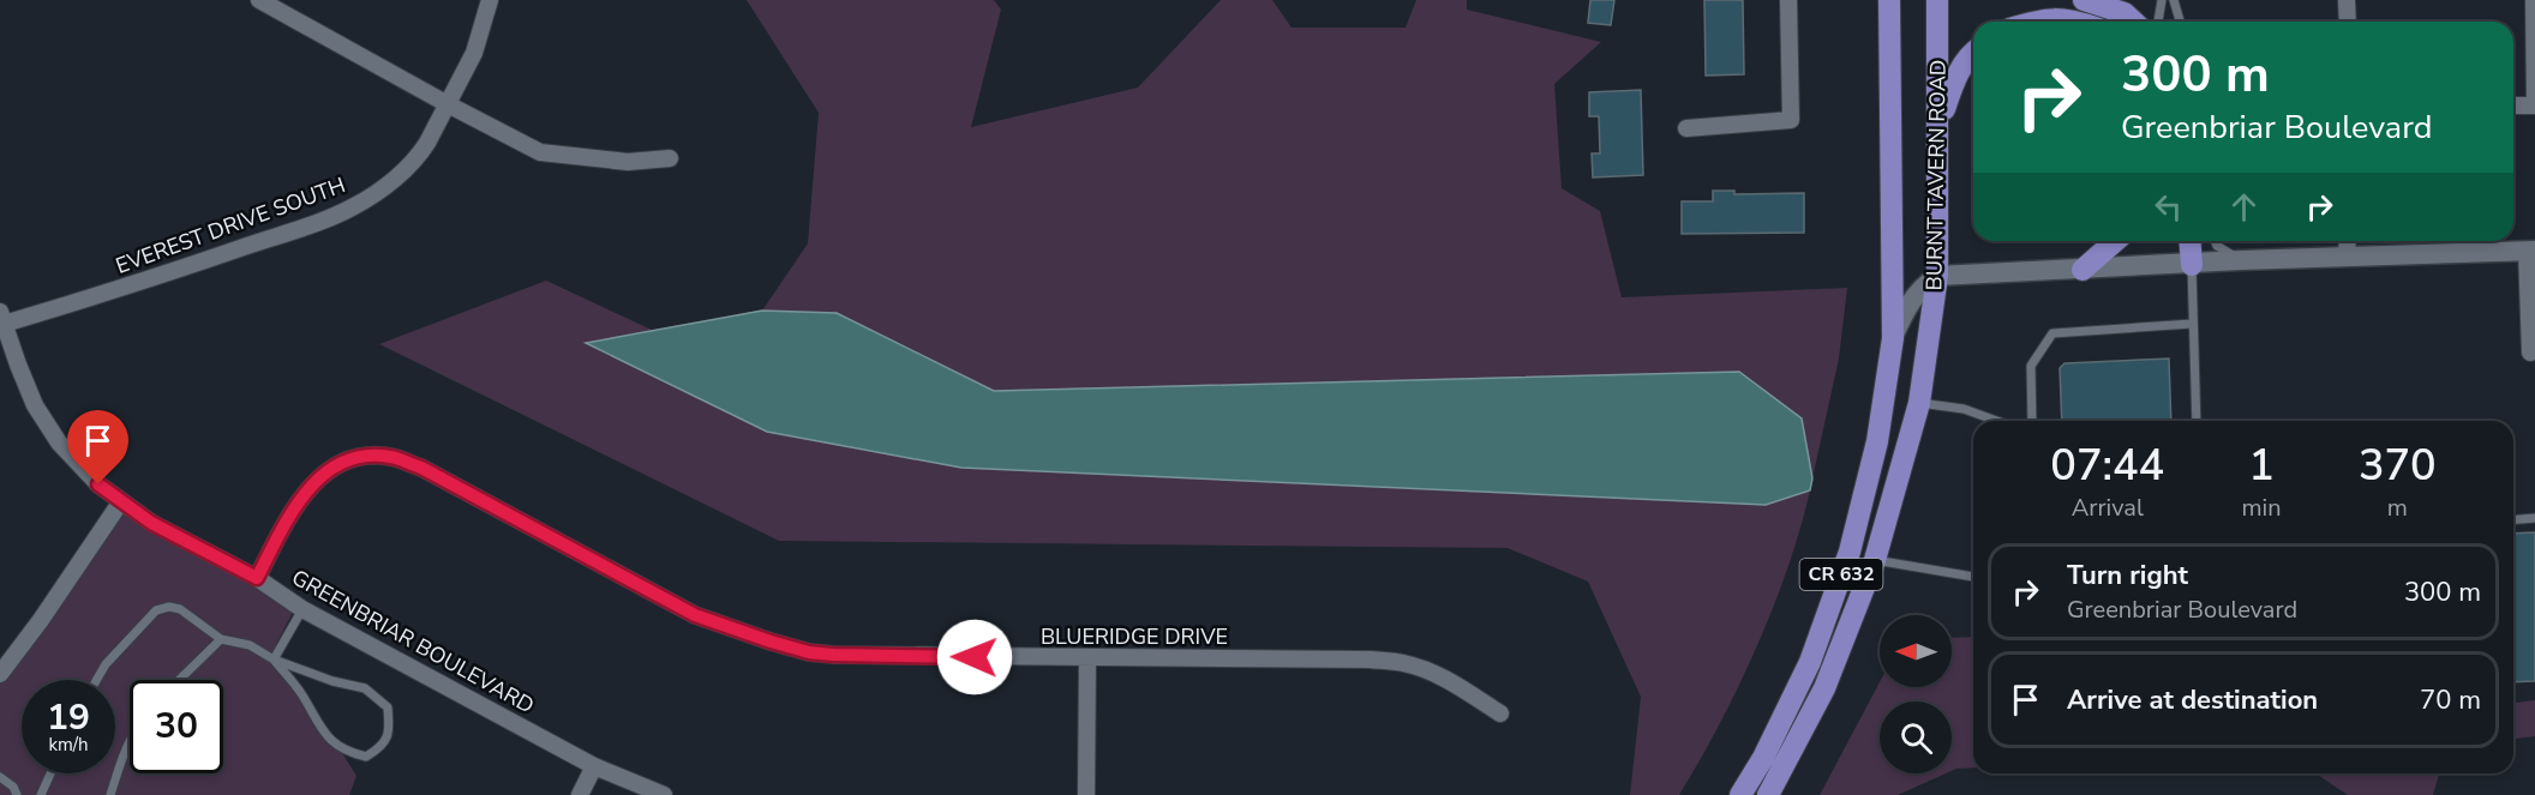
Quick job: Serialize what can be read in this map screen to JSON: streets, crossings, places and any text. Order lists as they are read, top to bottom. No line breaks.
{"streets":{"main road":["BURNT TAVERN ROAD","CR 632"],"street":["EVEREST DRIVE SOUTH","BLUERIDGE DRIVE","GREENBRIAR BOULEVARD"]},"crossings":[["EVEREST DRIVE SOUTH","GREENBRIAR BOULEVARD"],["BLUERIDGE DRIVE","GREENBRIAR BOULEVARD"]],"north":"left","page":{"turn":["300 m","Greenbriar Boulevard"],"eta":["07:44","Arrival","1","min","370","m"],"list":[{"name":"Turn right","note":"Greenbriar Boulevard","value":"300 m"},{"name":"Arrive at destination","value":"70 m"}],"speed":"19 km/h","limit":"30"}}
